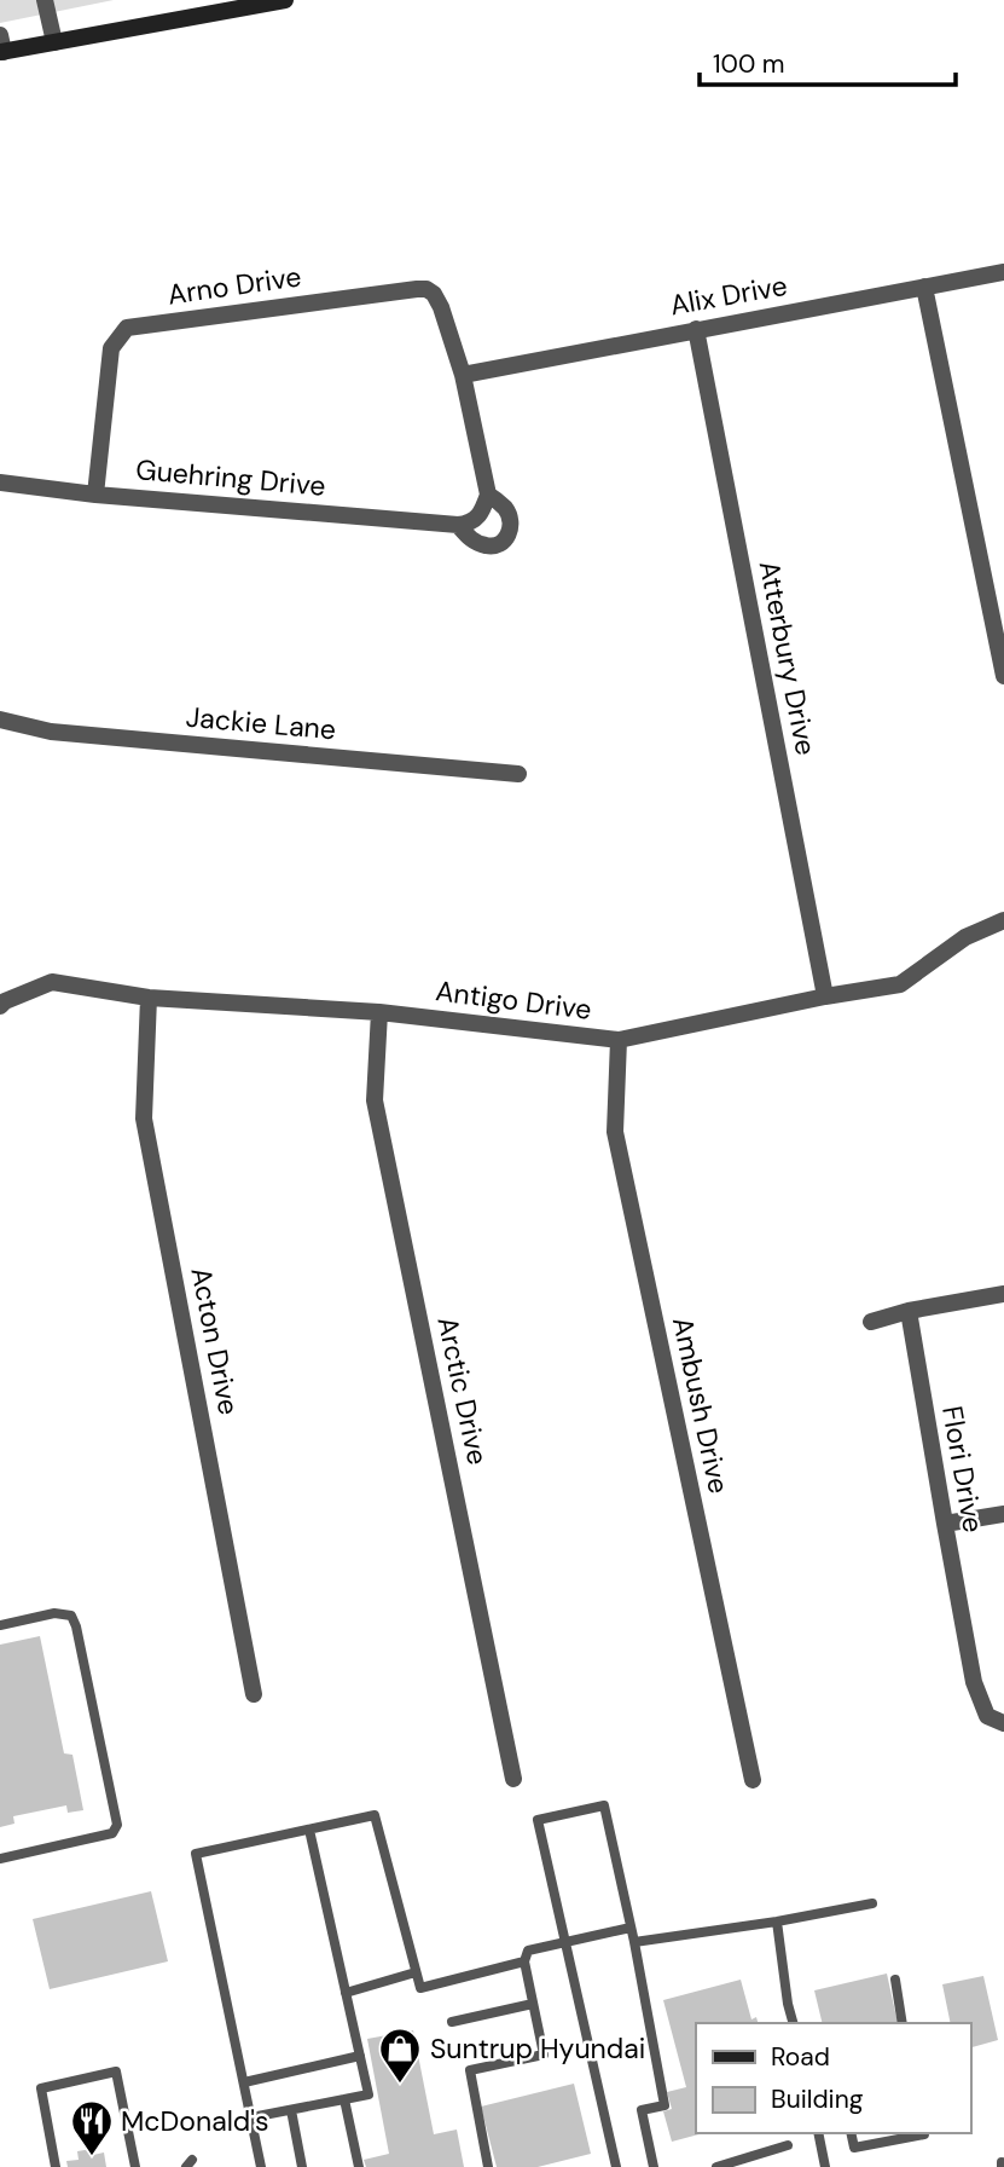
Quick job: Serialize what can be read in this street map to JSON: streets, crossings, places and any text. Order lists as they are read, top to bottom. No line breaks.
{"streets":{"street":["Arno Drive","Alix Drive","Guehring Drive","Atterbury Drive","Jackie Lane","Antigo Drive","Acton Drive","Arctic Drive","Ambush Drive","Flori Drive"]},"crossings":[["Arno Drive","Alix Drive"],["Arno Drive","Guehring Drive"],["Alix Drive","Guehring Drive"],["Alix Drive","Atterbury Drive"],["Atterbury Drive","Antigo Drive"],["Antigo Drive","Acton Drive"],["Antigo Drive","Arctic Drive"],["Antigo Drive","Ambush Drive"]],"places":{"shop":["Suntrup Hyundai"],"restaurant":["McDonald's"]},"legend":["Road","Building"],"scale_bar":"100 m"}
